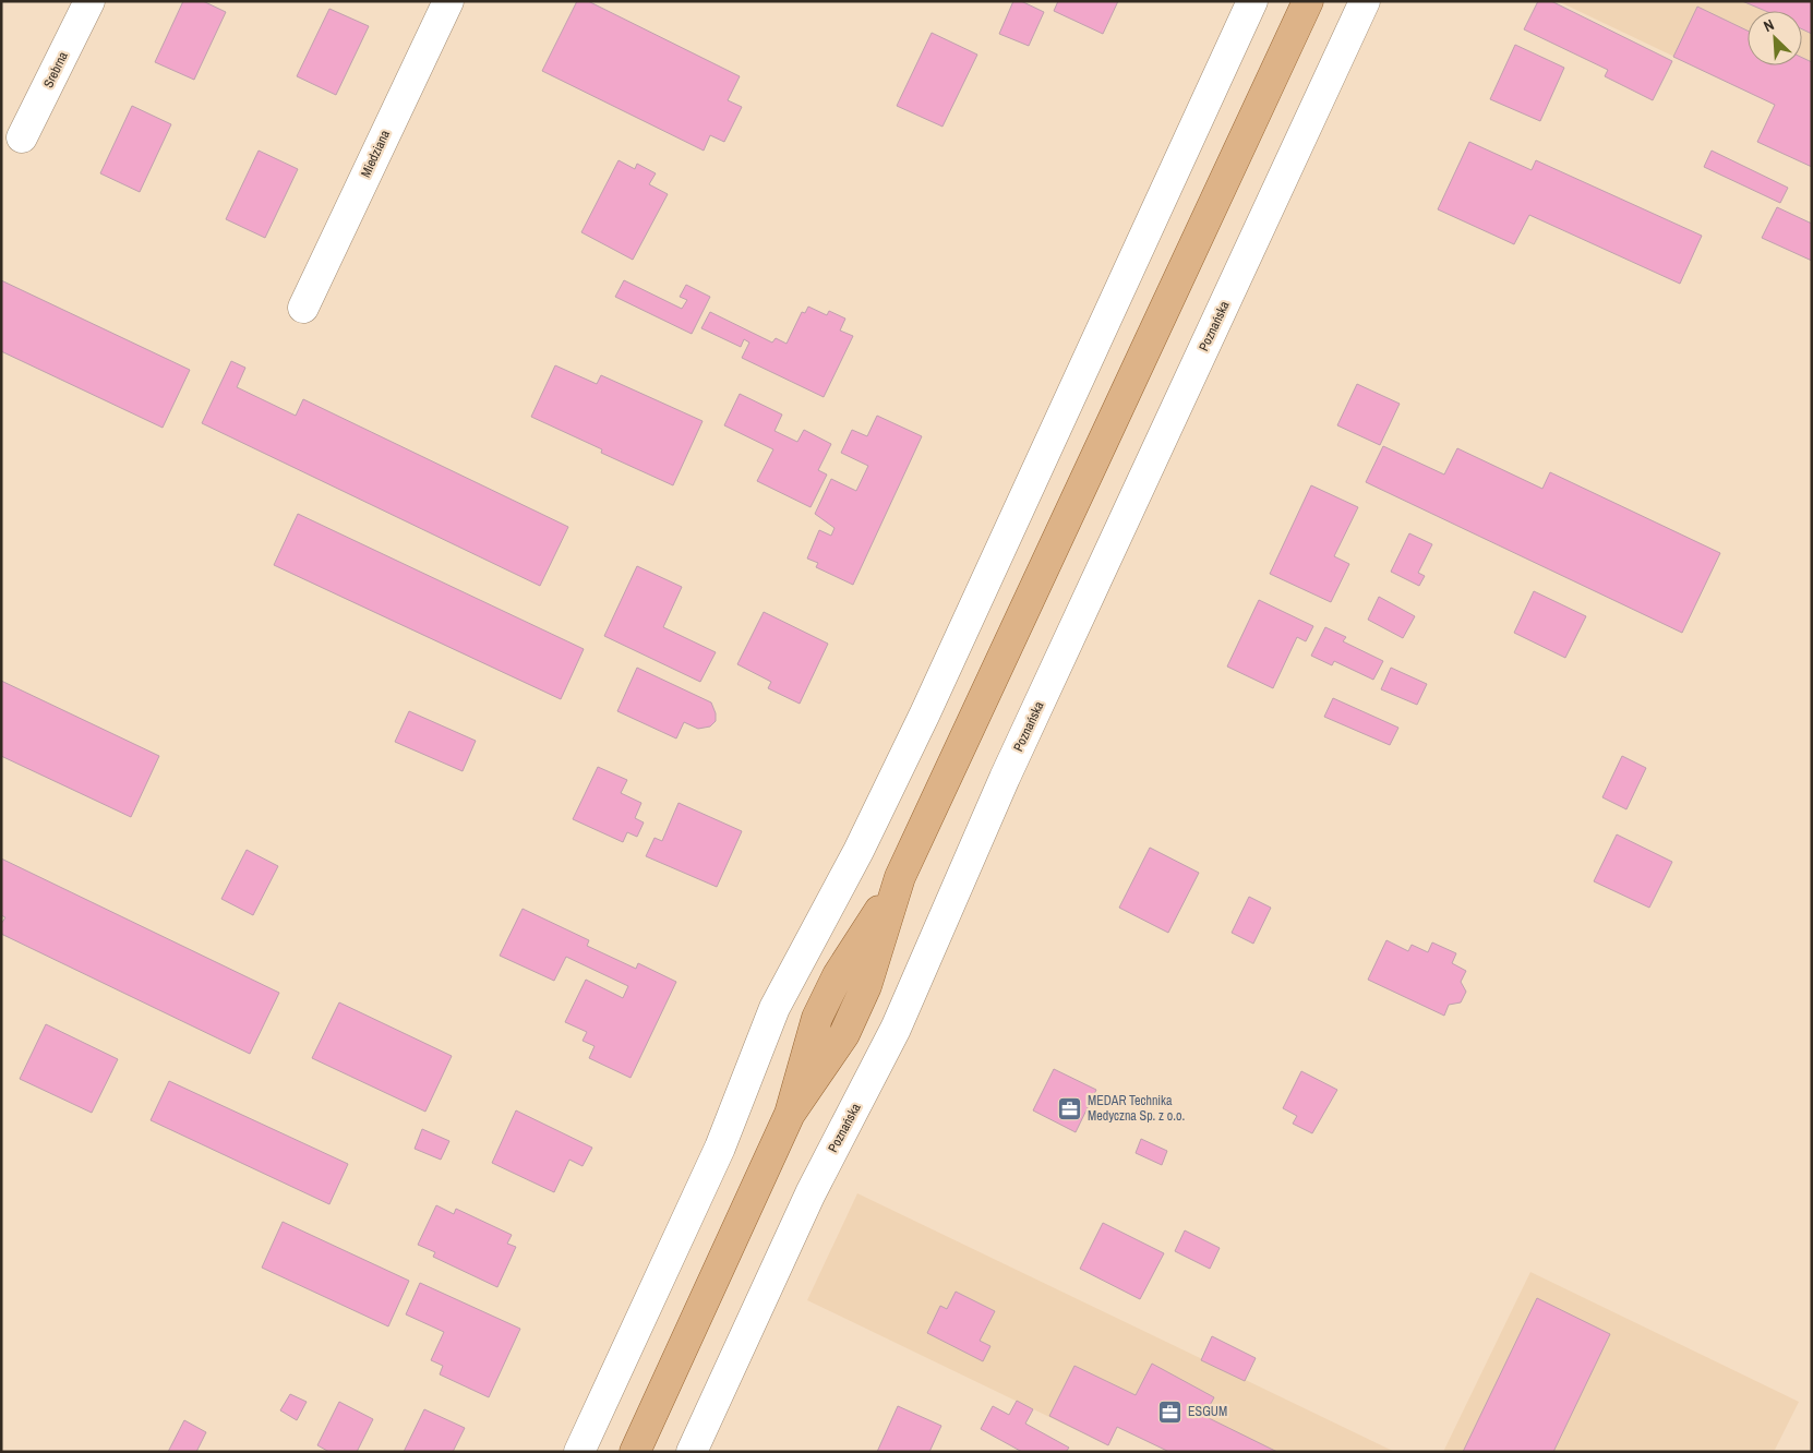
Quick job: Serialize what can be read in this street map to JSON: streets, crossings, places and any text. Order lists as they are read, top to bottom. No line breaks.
{"streets":{"street":["Srebrna","Miedziana","Poznańska"]},"places":{"office":["MEDAR Technika Medyczna Sp. z o.o.","ESGUM"]},"north":"top left"}
